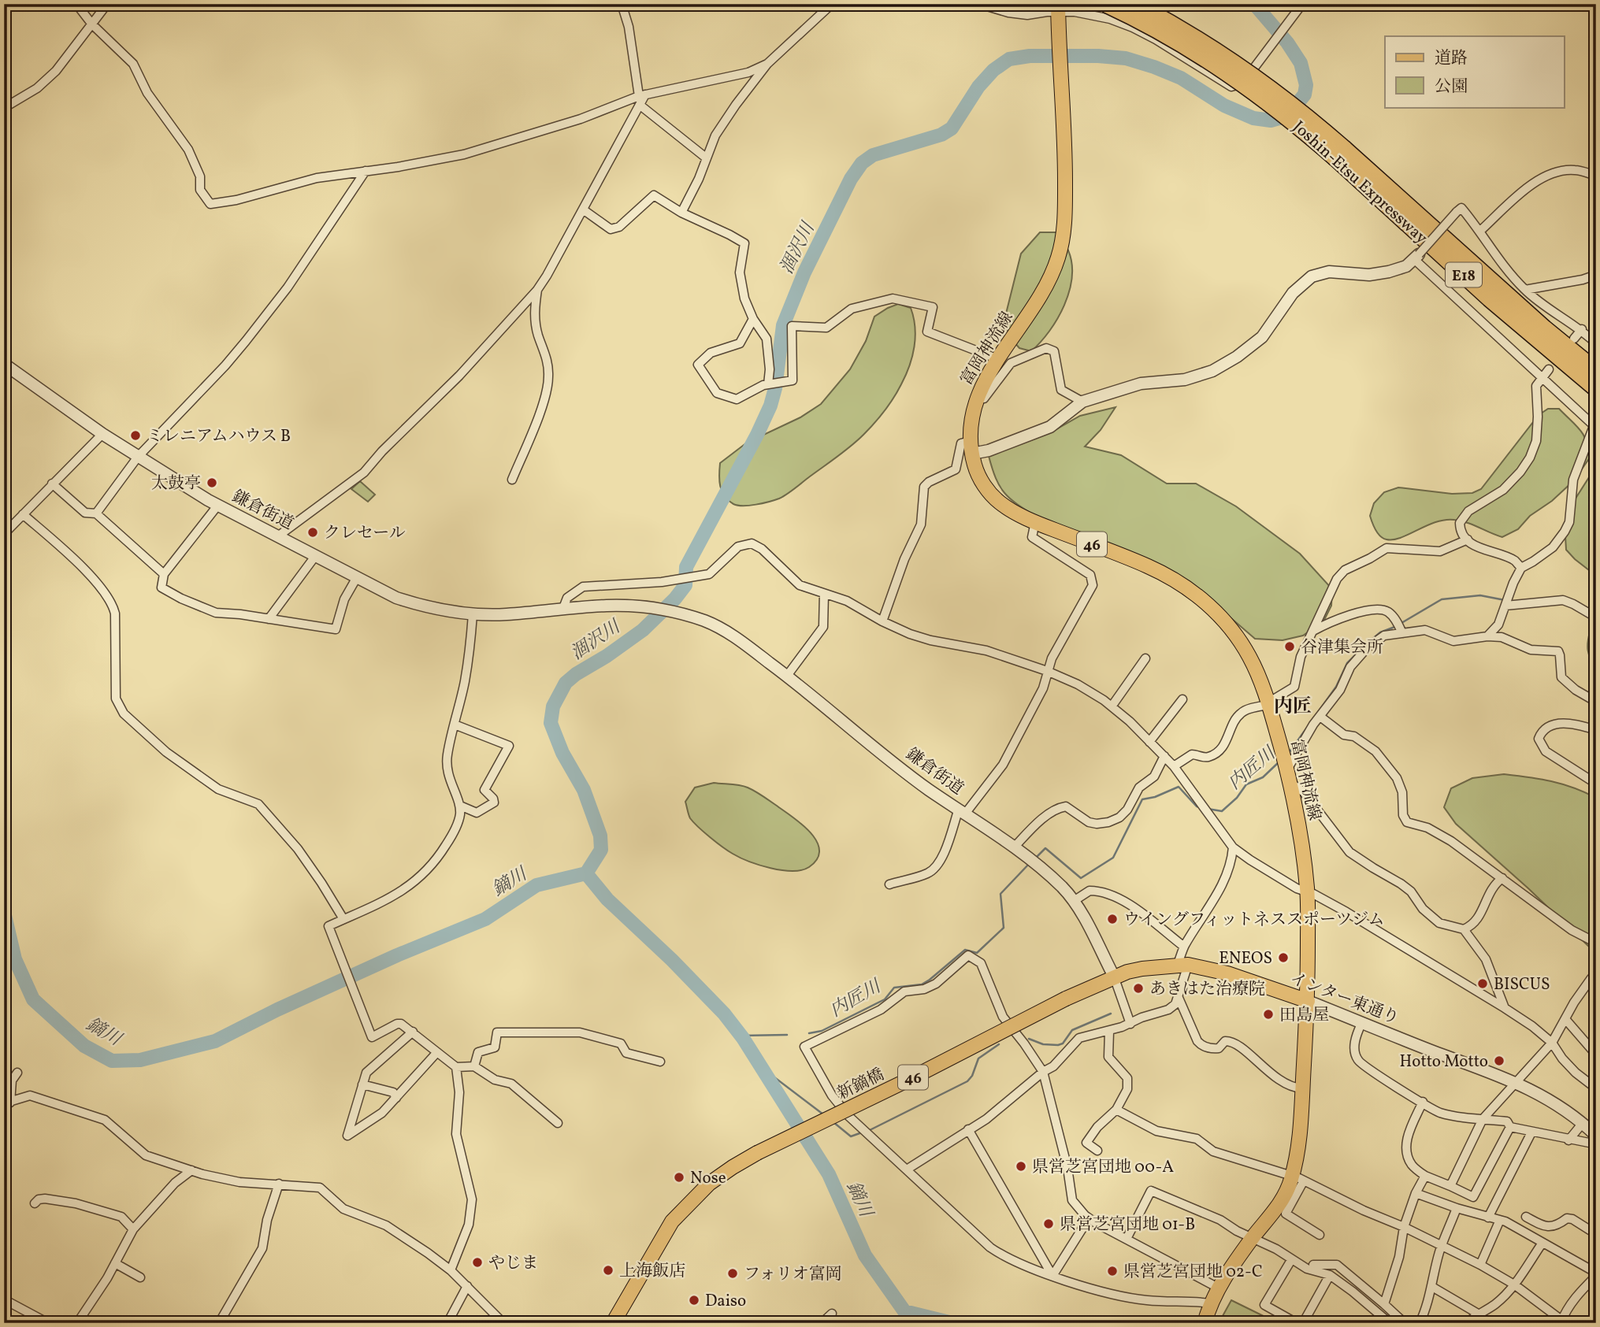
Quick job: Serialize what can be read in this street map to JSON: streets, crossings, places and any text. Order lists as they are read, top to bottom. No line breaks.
{"streets":{"highway":["Joshin-Etsu Expressway","E18"],"main road":["富岡神流線","46","インター東通り","新鏑橋"],"street":["鎌倉街道"]},"crossings":[["富岡神流線","インター東通り"],["鎌倉街道","インター東通り"],["インター東通り","新鏑橋"]],"districts":["内匠"],"water":["涸沢川","内匠川","鏑川"],"places":["ミレニアムハウス B","太鼓亭","クレセール","谷津集会所","ウイングフィットネススポーツジム","ENEOS","BISCUS","あきはた治療院","田島屋","Hotto Motto","県営芝宮団地 00-A","Nose","県営芝宮団地 01-B","やじま","上海飯店","県営芝宮団地 02-C","フォリオ富岡","Daiso"],"legend":["道路","公園"]}
